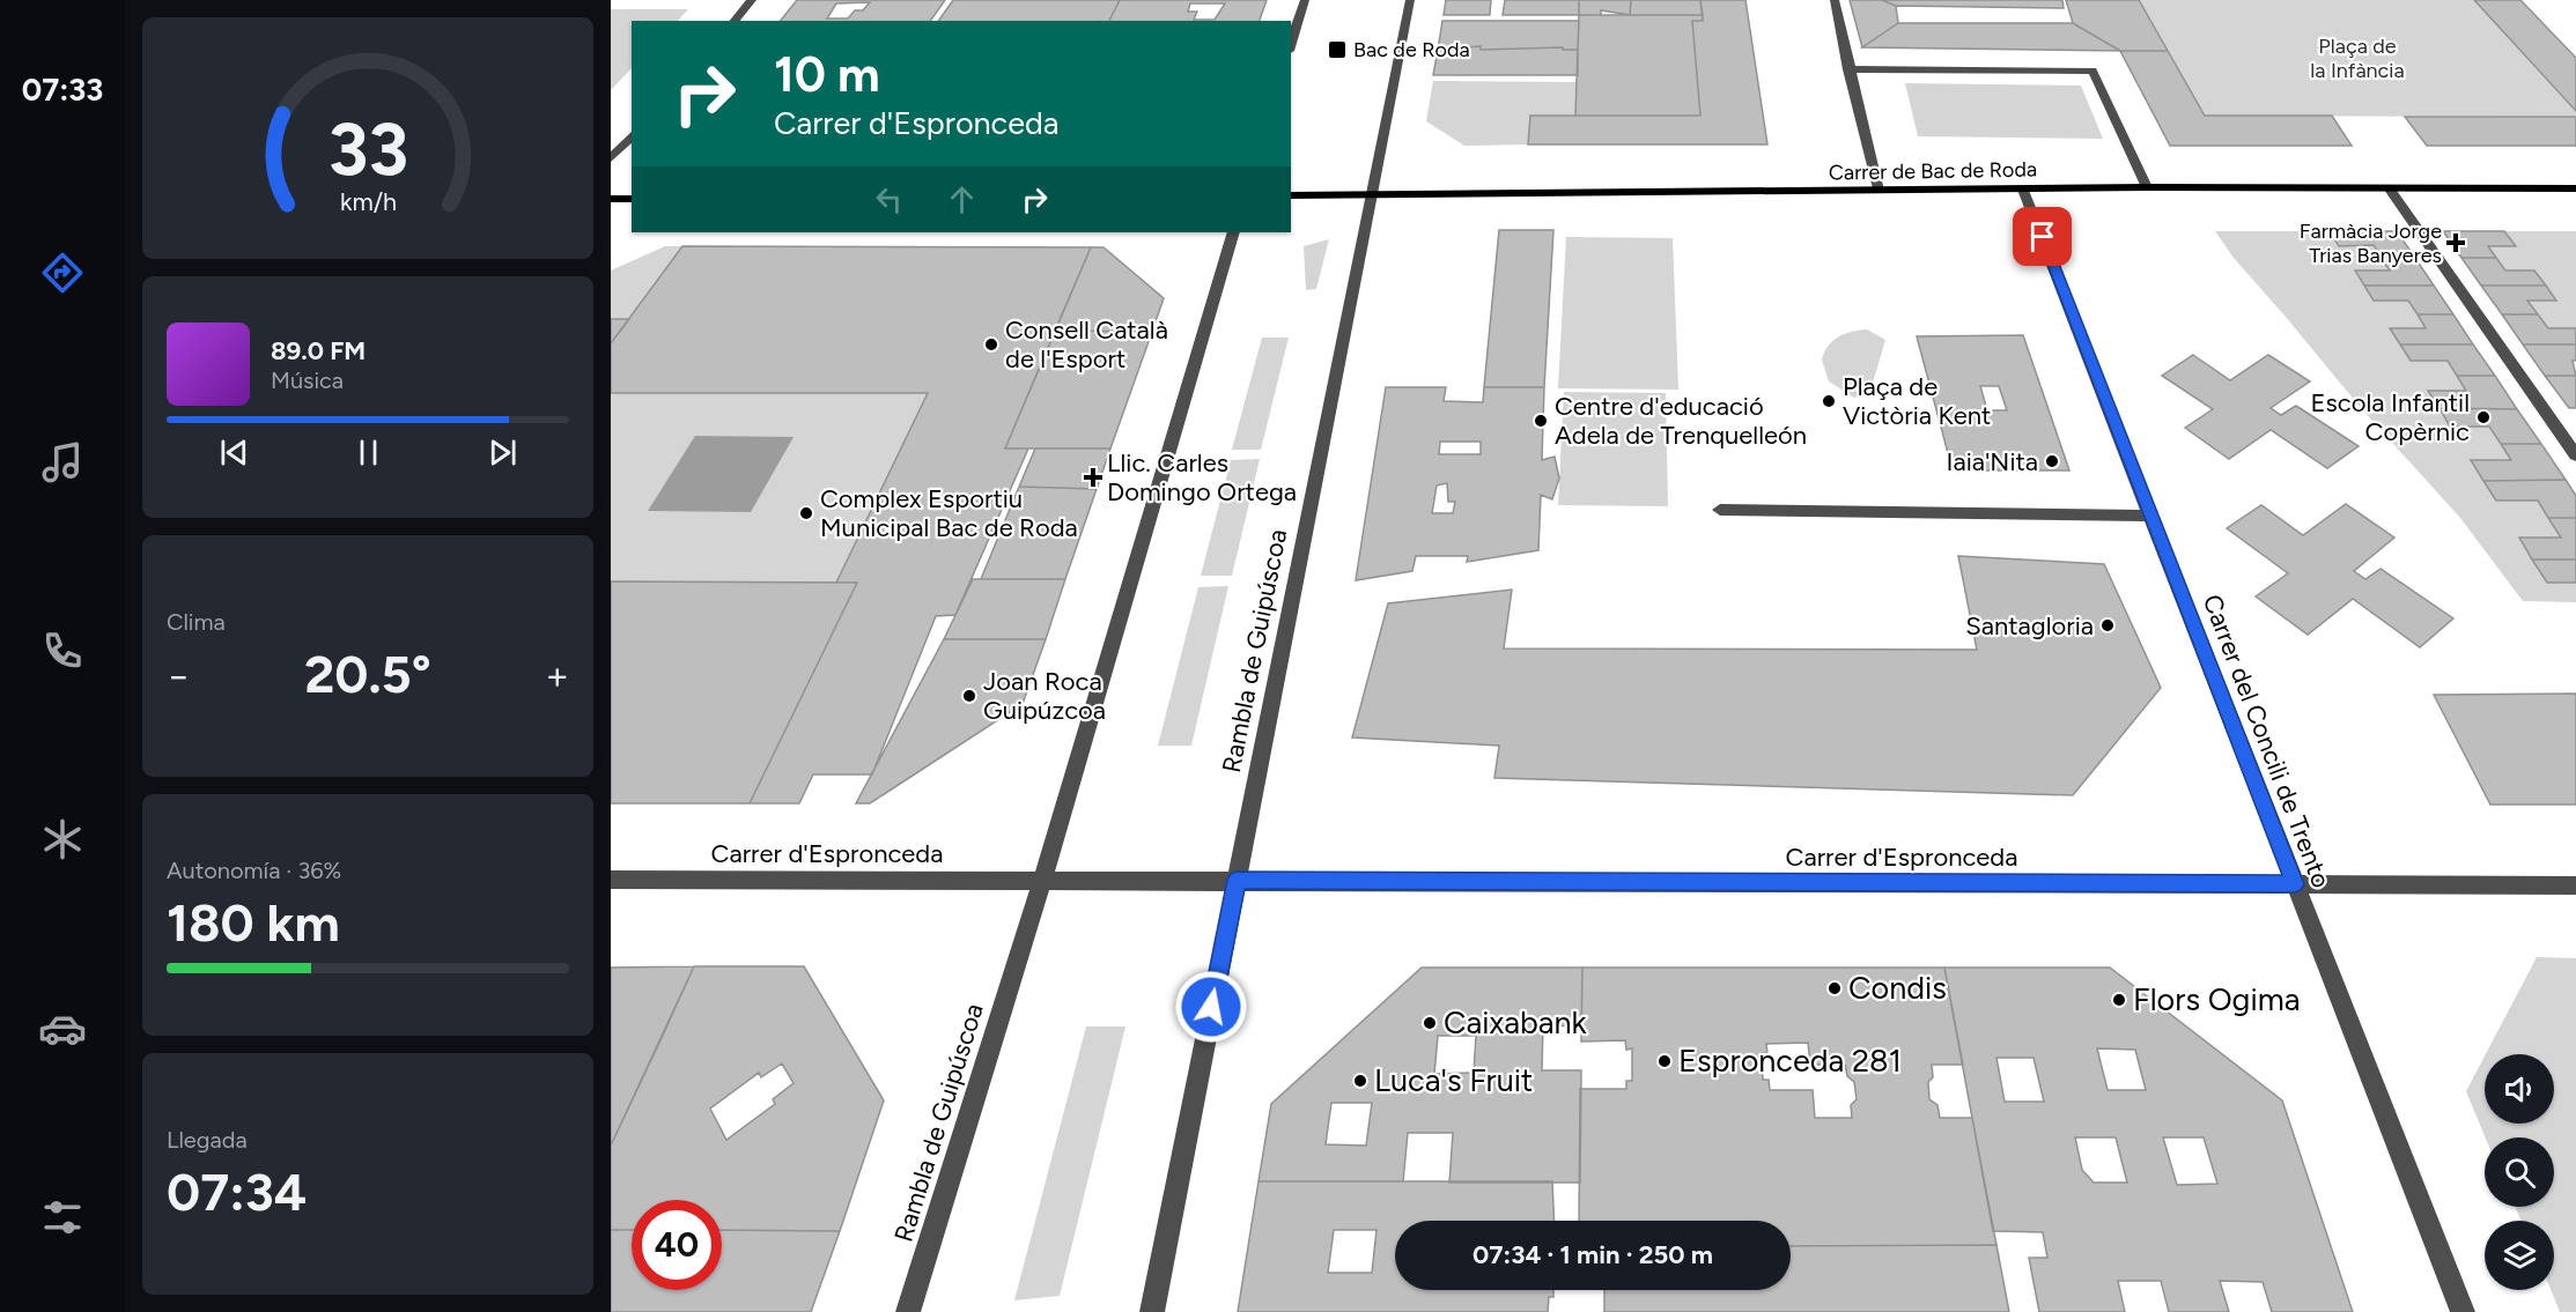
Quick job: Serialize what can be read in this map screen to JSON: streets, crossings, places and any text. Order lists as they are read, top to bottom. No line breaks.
{"streets":{"main road":["Carrer de Bac de Roda"],"street":["Rambla de Guipúscoa","Carrer del Concili de Trento","Carrer d'Espronceda"]},"crossings":[["Carrer de Bac de Roda","Rambla de Guipúscoa"],["Carrer de Bac de Roda","Carrer del Concili de Trento"],["Rambla de Guipúscoa","Carrer d'Espronceda"],["Carrer del Concili de Trento","Carrer d'Espronceda"]],"parks":["Plaça de la Infància"],"places":{"transit":["Bac de Roda"],"health":["Farmàcia Jorge Trias Banyeres","Llic. Carles Domingo Ortega"],"other":["Consell Català de l'Esport","Plaça de Victòria Kent","Escola Infantil Copèrnic","Centre d'educació Adela de Trenquelleón","Iaia'Nita","Complex Esportiu Municipal Bac de Roda","Santagloria","Joan Roca Guipúzcoa","Condis","Flors Ogima","Caixabank","Espronceda 281","Luca's Fruit"]},"page":{"tabs":"07:33","turn":["10 m","Carrer d'Espronceda"],"song":["89.0 FM","Música"],"tile":["Clima",["Autonomía · 36%","180 km"],["Llegada","07:34"]],"heat":["−","20.5°","+"],"limit":"40","trip":"07:34 · 1 min · 250 m","gauge":["33","km/h"]}}
